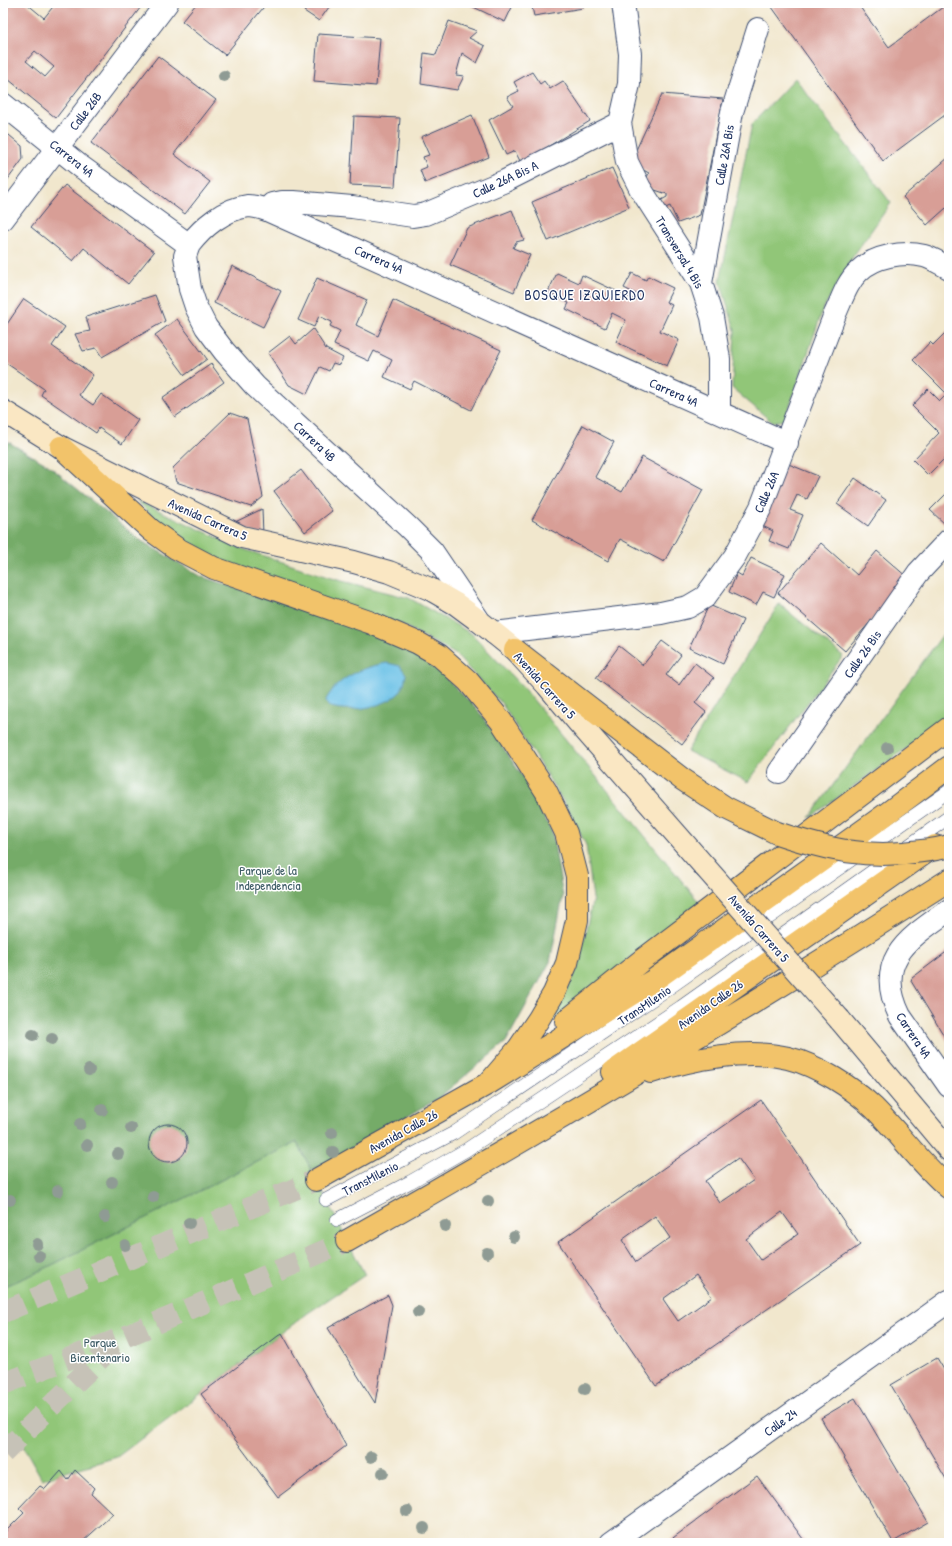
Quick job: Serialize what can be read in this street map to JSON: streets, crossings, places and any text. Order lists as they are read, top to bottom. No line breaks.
{"streets":{"main road":["Avenida Carrera 5","Avenida Calle 26"],"street":["Calle 26B","Calle 26A Bis","Carrera 4A","Calle 26A Bis A","Transversal 4 Bis","Carrera 4B","Calle 26A","Calle 26 Bis","Calle 24"],"lane":["TransMilenio"]},"crossings":[["Calle 26B","Carrera 4A"],["Calle 26A Bis","Transversal 4 Bis"],["Carrera 4A","Calle 26A Bis A"],["Carrera 4A","Transversal 4 Bis"],["Carrera 4A","Carrera 4B"],["Carrera 4A","Calle 26A"],["Calle 26A Bis A","Transversal 4 Bis"],["Carrera 4B","Calle 26A"],["Carrera 4B","Avenida Carrera 5"],["Calle 26A","Avenida Carrera 5"]],"districts":["BOSQUE IZQUIERDO"],"parks":["Parque de la Independencia","Parque Bicentenario"]}
